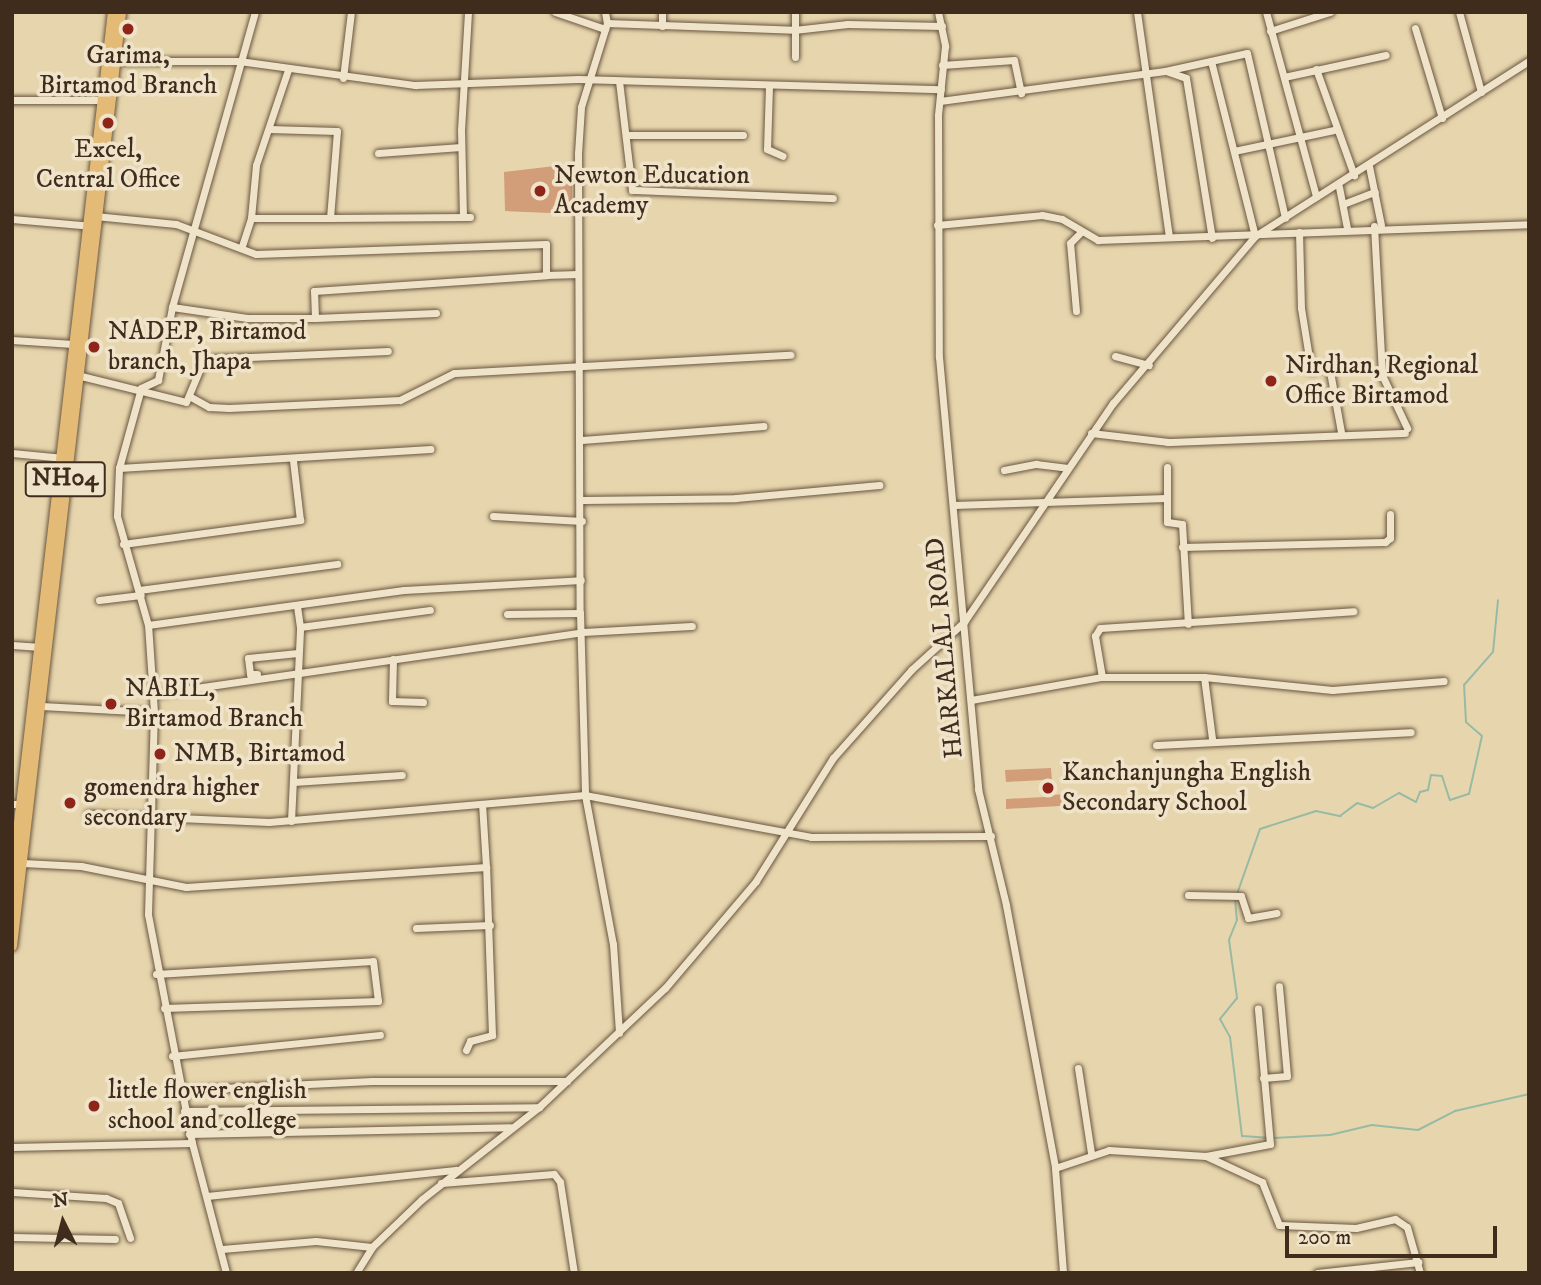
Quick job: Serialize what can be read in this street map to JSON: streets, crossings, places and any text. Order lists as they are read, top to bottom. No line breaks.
{"streets":{"main road":["NH04"],"street":["HARKALAL ROAD"]},"places":["Garima, Birtamod Branch","Excel, Central Office","Newton Education Academy","NADEP, Birtamod branch, Jhapa","Nirdhan, Regional Office Birtamod","NABIL, Birtamod Branch","NMB, Birtamod","Kanchanjungha English Secondary School","gomendra higher secondary","little flower english school and college"],"scale_bar":"200 m","north":"top"}
